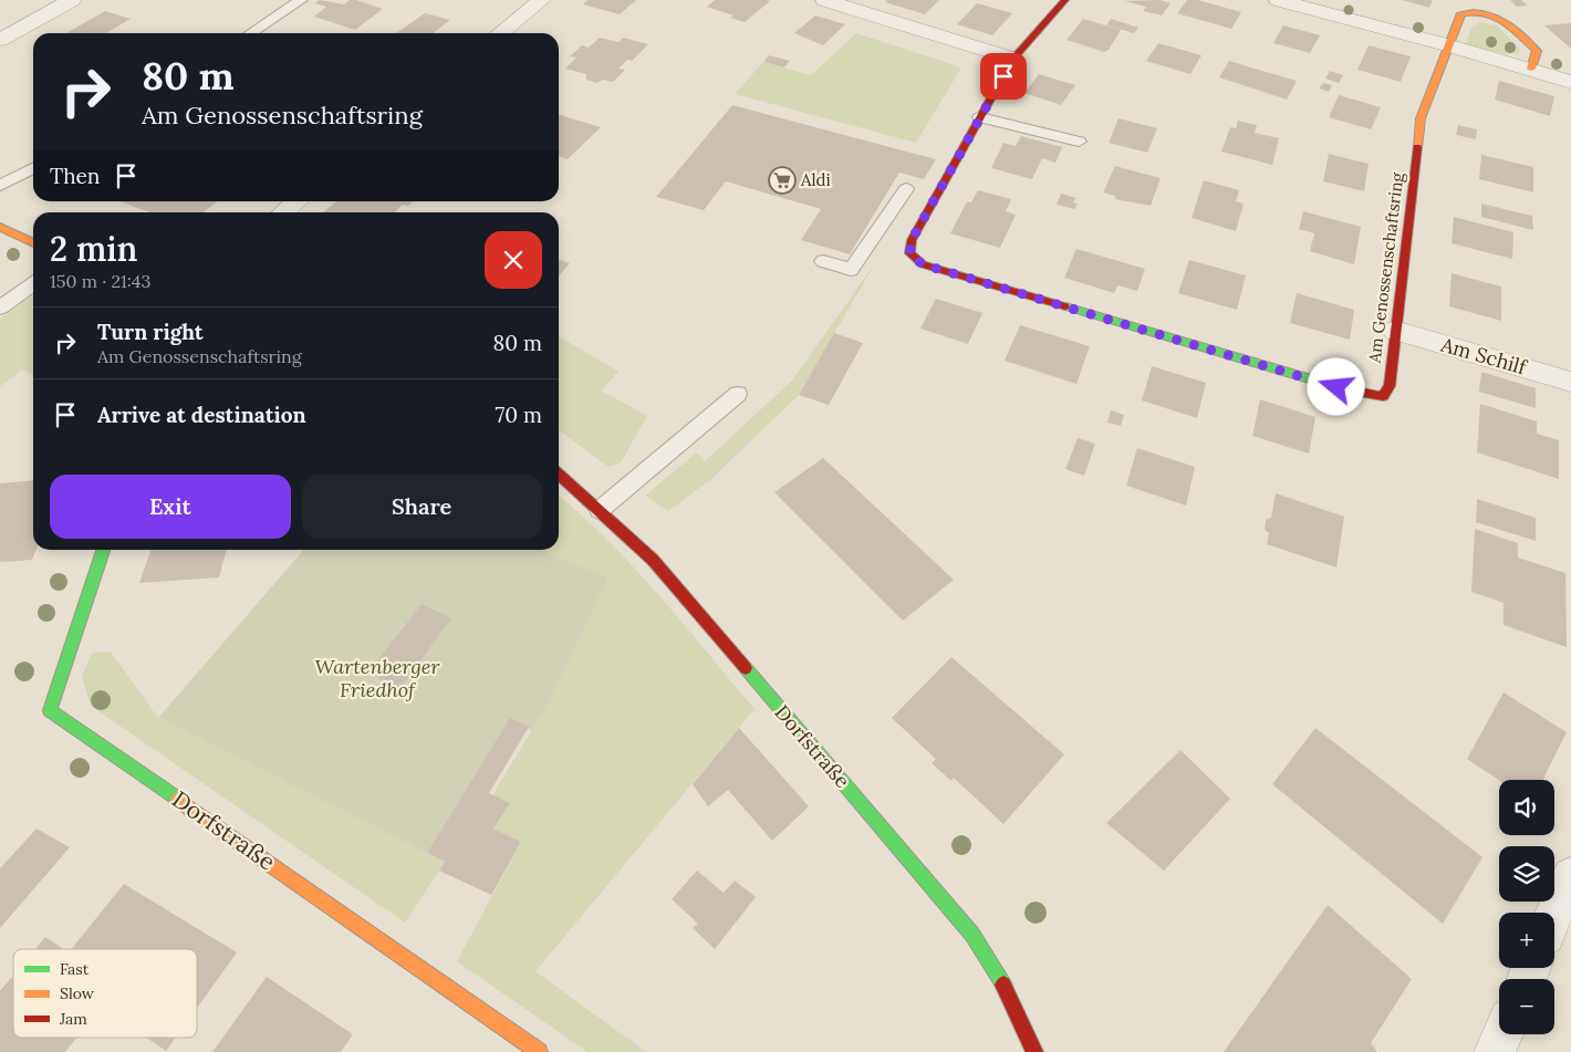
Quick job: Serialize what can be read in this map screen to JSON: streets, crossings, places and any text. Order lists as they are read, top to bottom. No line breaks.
{"streets":{"street":["Am Genossenschaftsring","Am Schilf","Dorfstraße"]},"crossings":[["Am Genossenschaftsring","Am Schilf"]],"parks":["Wartenberger Friedhof"],"places":{"supermarket":["Aldi"]},"legend":["Fast","Slow","Jam"],"page":{"turn":["80 m","Am Genossenschaftsring"],"then":"Then","heading":["2 min","150 m · 21:43"],"list":[{"name":"Turn right","note":"Am Genossenschaftsring","value":"80 m"},{"name":"Arrive at destination","value":"70 m"}],"buttons":["Exit","Share"],"map_buttons":["+","−"]}}
